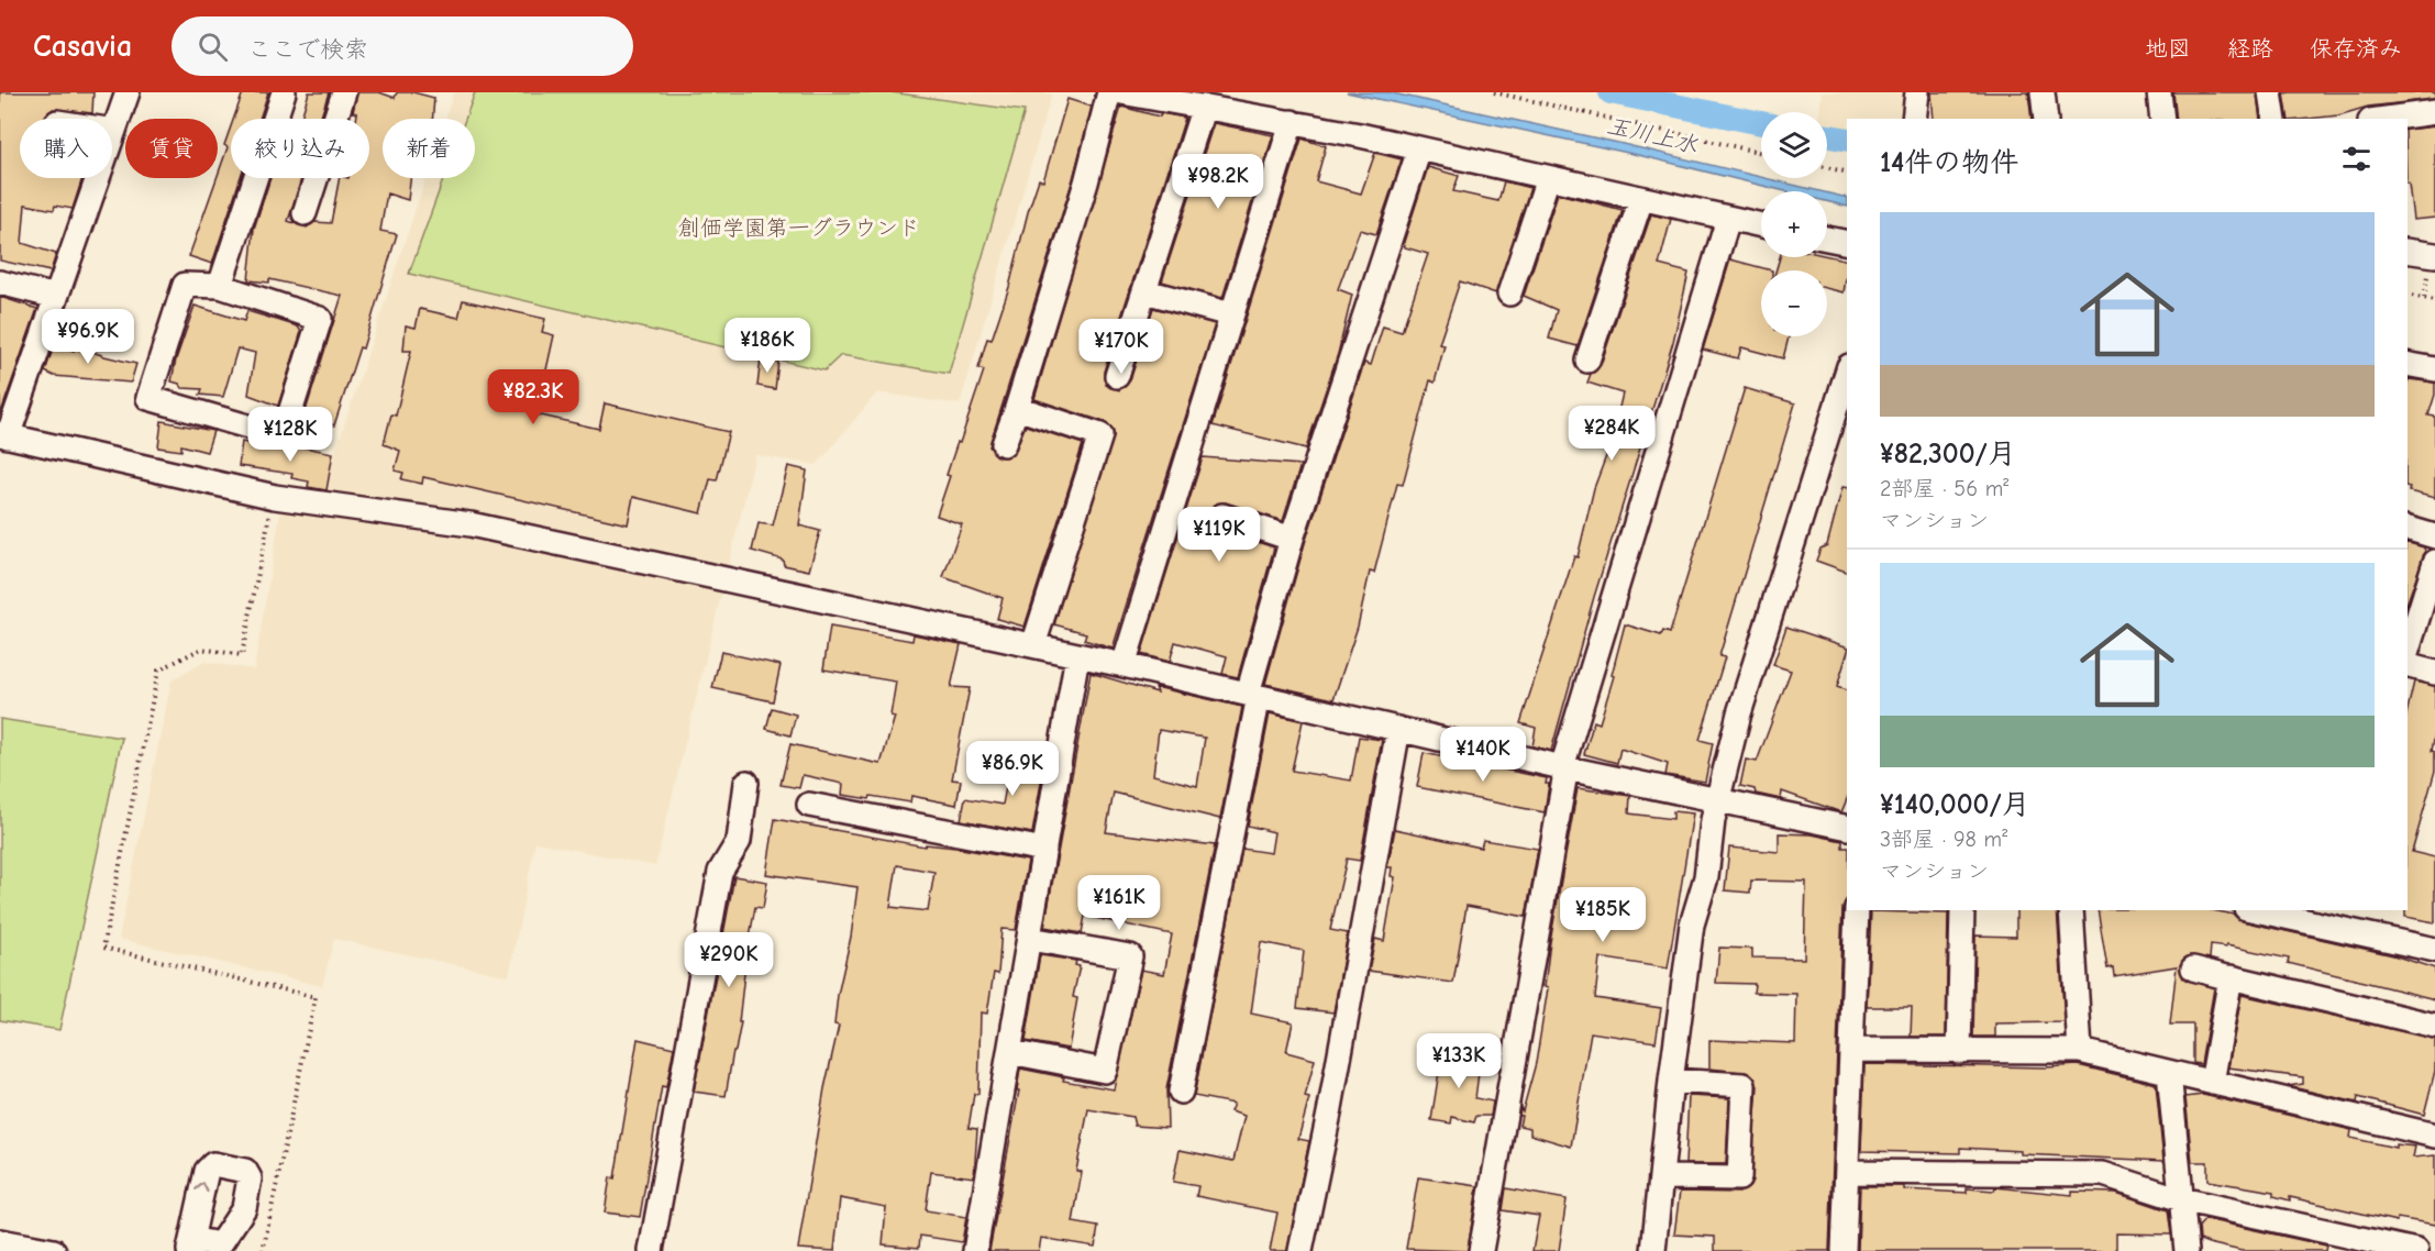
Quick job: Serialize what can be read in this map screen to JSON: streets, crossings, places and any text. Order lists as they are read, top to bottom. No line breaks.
{"water":["玉川上水"],"parks":["創価学園第一グラウンド"],"page":{"header":"Casavia","search":"ここで検索","nav":["地図","経路","保存済み"],"map_buttons":["+","−"],"chip":["購入","賃貸","絞り込み","新着"],"heading":"14件の物件","price":["¥98.2K","¥96.9K","¥186K","¥170K","¥82.3K","¥284K","¥128K","¥119K","¥140K","¥86.9K","¥161K","¥185K","¥290K","¥133K"],"list":[{"name":"¥82,300/月","note":"2部屋 · 56 m² · マンション"},{"name":"¥140,000/月","note":"3部屋 · 98 m² · マンション"}]}}
